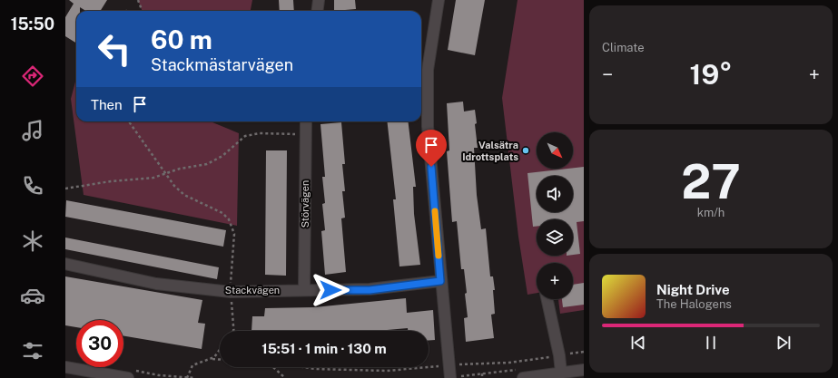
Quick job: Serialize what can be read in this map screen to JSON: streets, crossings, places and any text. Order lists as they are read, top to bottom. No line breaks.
{"streets":{"street":["Störvägen","Stackvägen"]},"crossings":[["Störvägen","Stackvägen"]],"places":["Valsätra Idrottsplats"],"north":"bottom right","page":{"tabs":"15:50","tile":["Climate",["27","km/h"]],"turn":["60 m","Stackmästarvägen"],"heat":["−","19°","+"],"then":"Then","map_buttons":"+","song":["Night Drive","The Halogens"],"limit":"30","trip":"15:51 · 1 min · 130 m"}}
